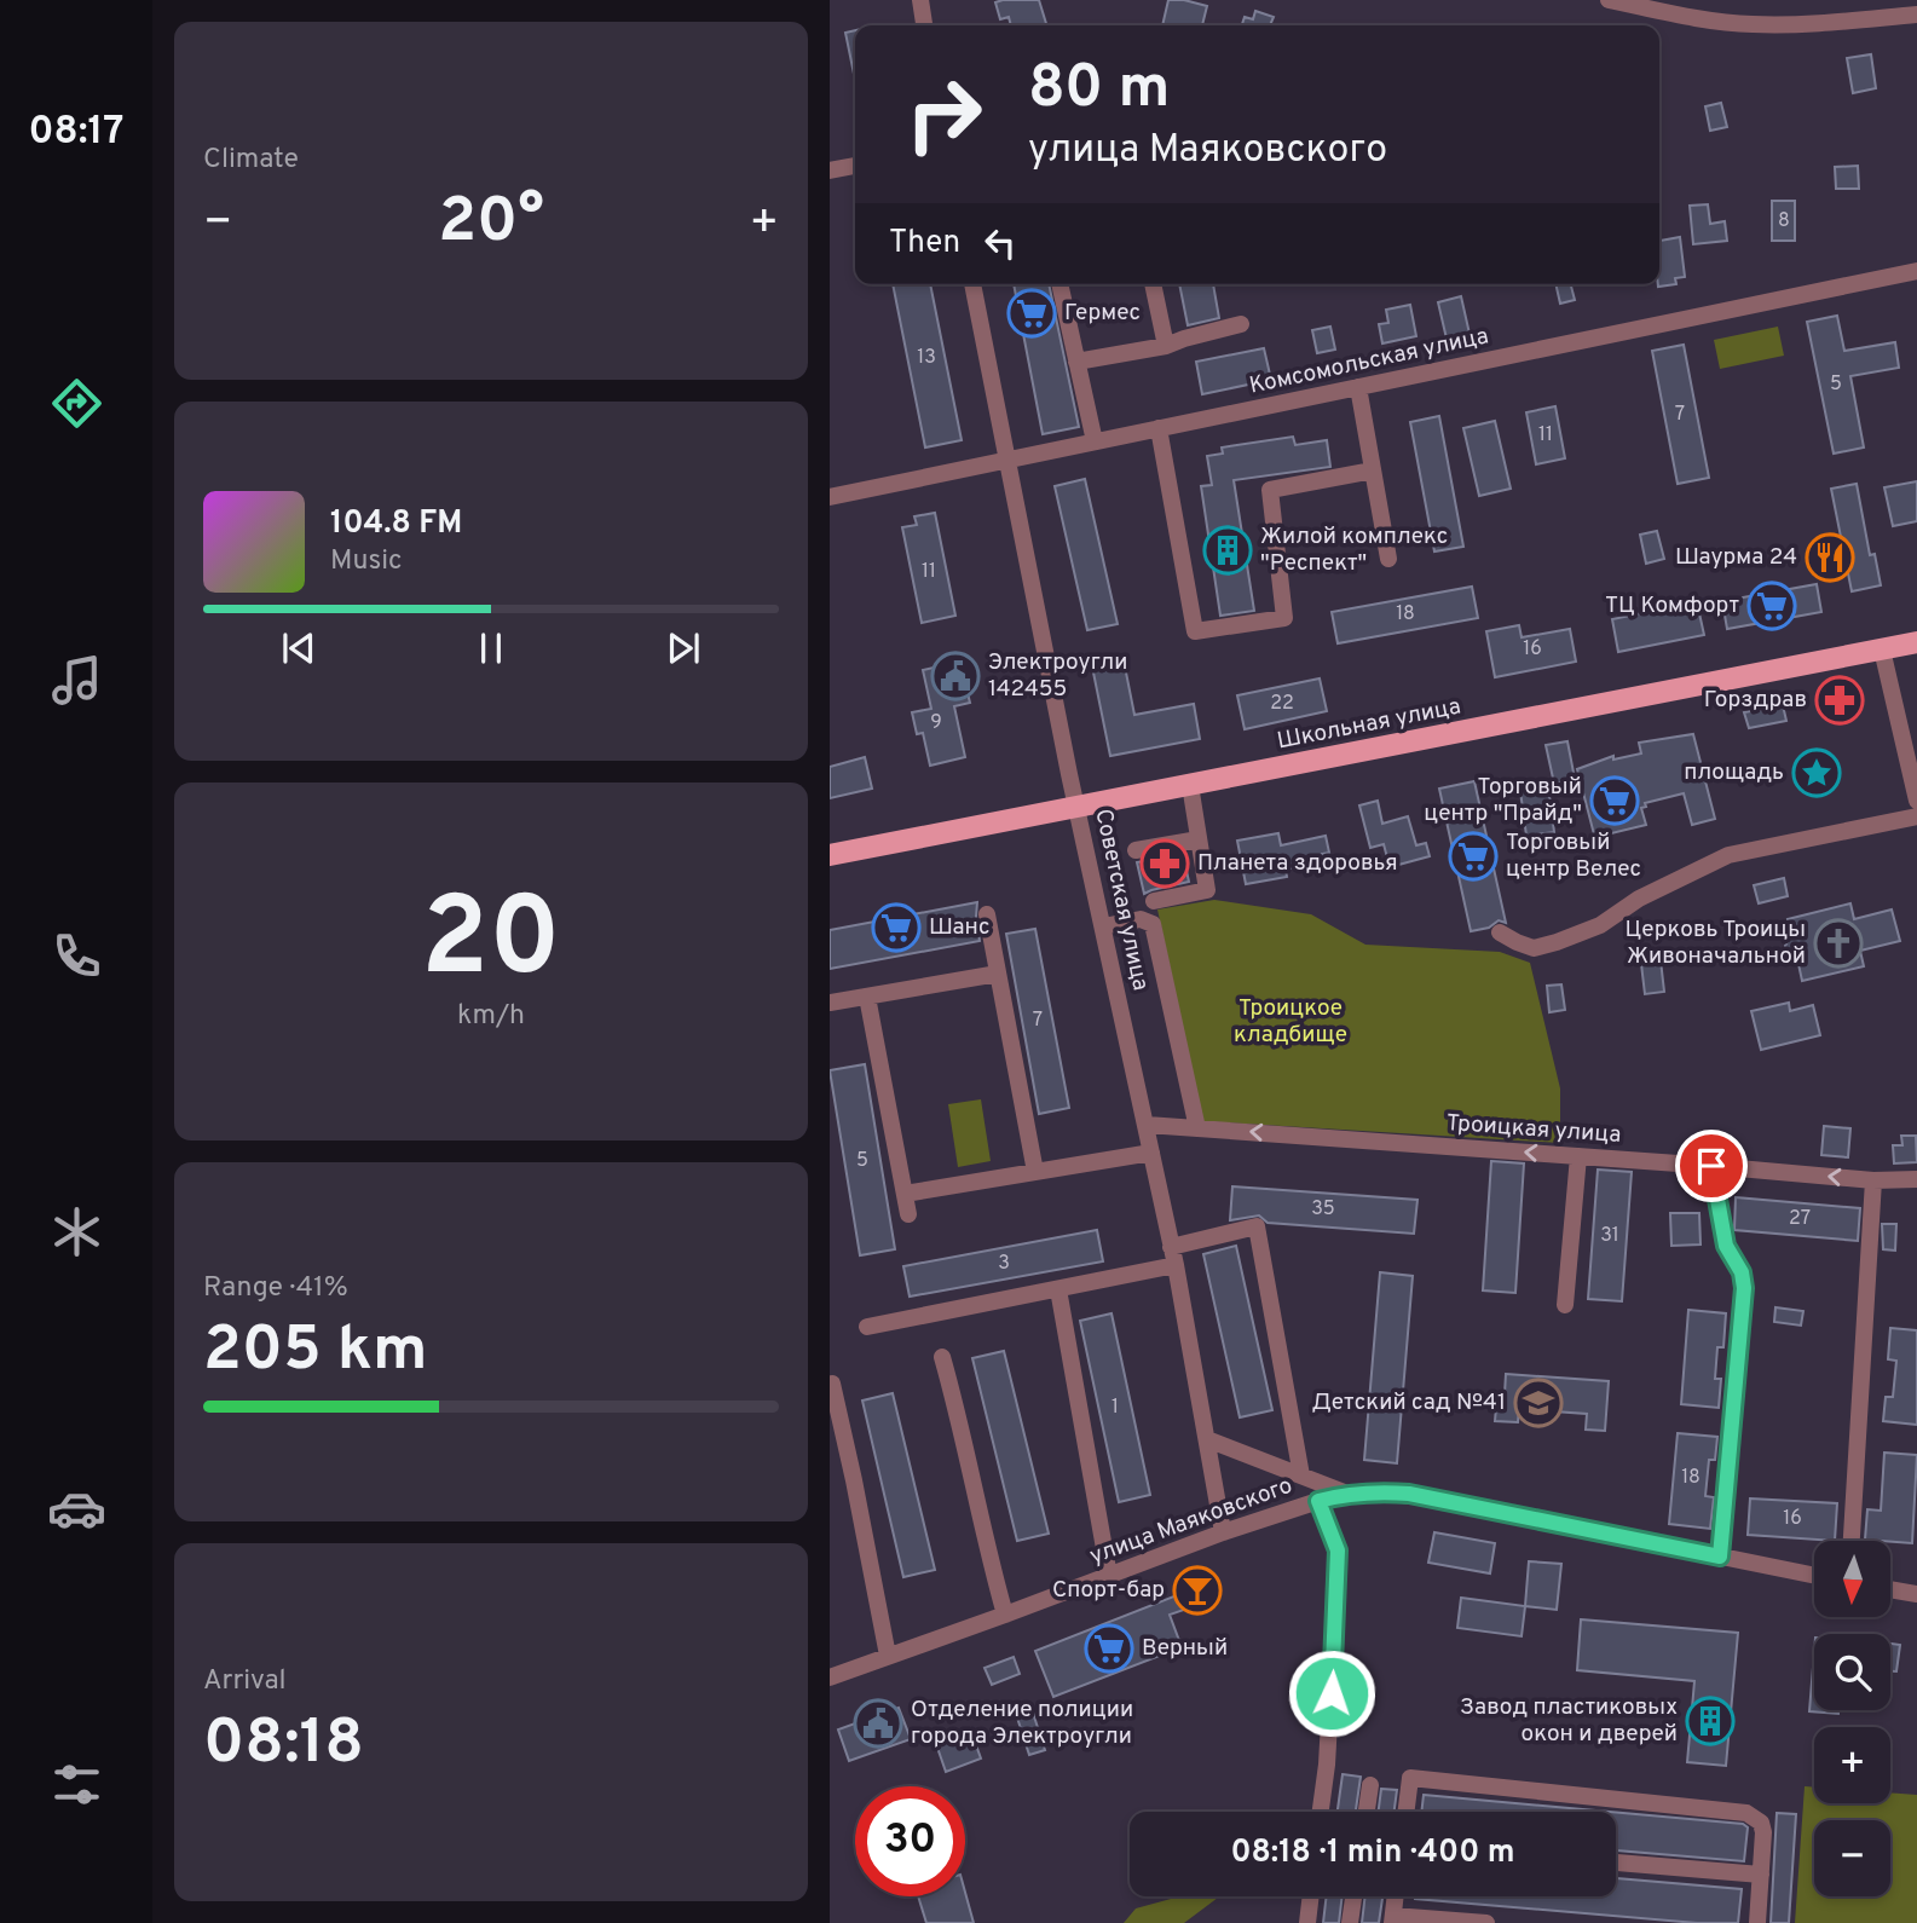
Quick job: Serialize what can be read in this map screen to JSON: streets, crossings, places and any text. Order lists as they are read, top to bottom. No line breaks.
{"streets":{"main road":["Школьная улица"],"street":["Комсомольская улица","Советская улица","Троицкая улица","улица Маяковского"]},"crossings":[["Комсомольская улица","Советская улица"],["Школьная улица","Советская улица"],["Советская улица","Троицкая улица"],["Советская улица","улица Маяковского"]],"one_way":["Троицкая улица"],"parks":["Троицкое кладбище"],"places":{"supermarket":["Гермес","ТЦ Комфорт","Торговый центр \"Прайд\"","Торговый центр Велес","Шанс","Верный"],"building":["Жилой комплекс \"Респект\"","Завод пластиковых окон и дверей"],"restaurant":["Шаурма 24"],"public building":["Электроугли 142455","Отделение полиции города Электроугли"],"pharmacy":["Горздрав","Планета здоровья"],"place":["площадь"],"church":["Церковь Троицы Живоначальной"],"school or university":["Детский сад №41"],"bar":["Спорт-бар"]},"house_numbers":["8","13","5","7","11","11","18","16","22","9","7","5","35","27","31","3","1","18","16"],"north":"bottom","page":{"tabs":"08:17","tile":["Climate",["20","km/h"],["Range · 41%","205 km"],["Arrival","08:18"]],"turn":["80 m","улица Маяковского"],"heat":["−","20°","+"],"then":"Then","song":["104.8 FM","Music"],"map_buttons":["+","−"],"limit":"30","trip":"08:18 · 1 min · 400 m"}}
